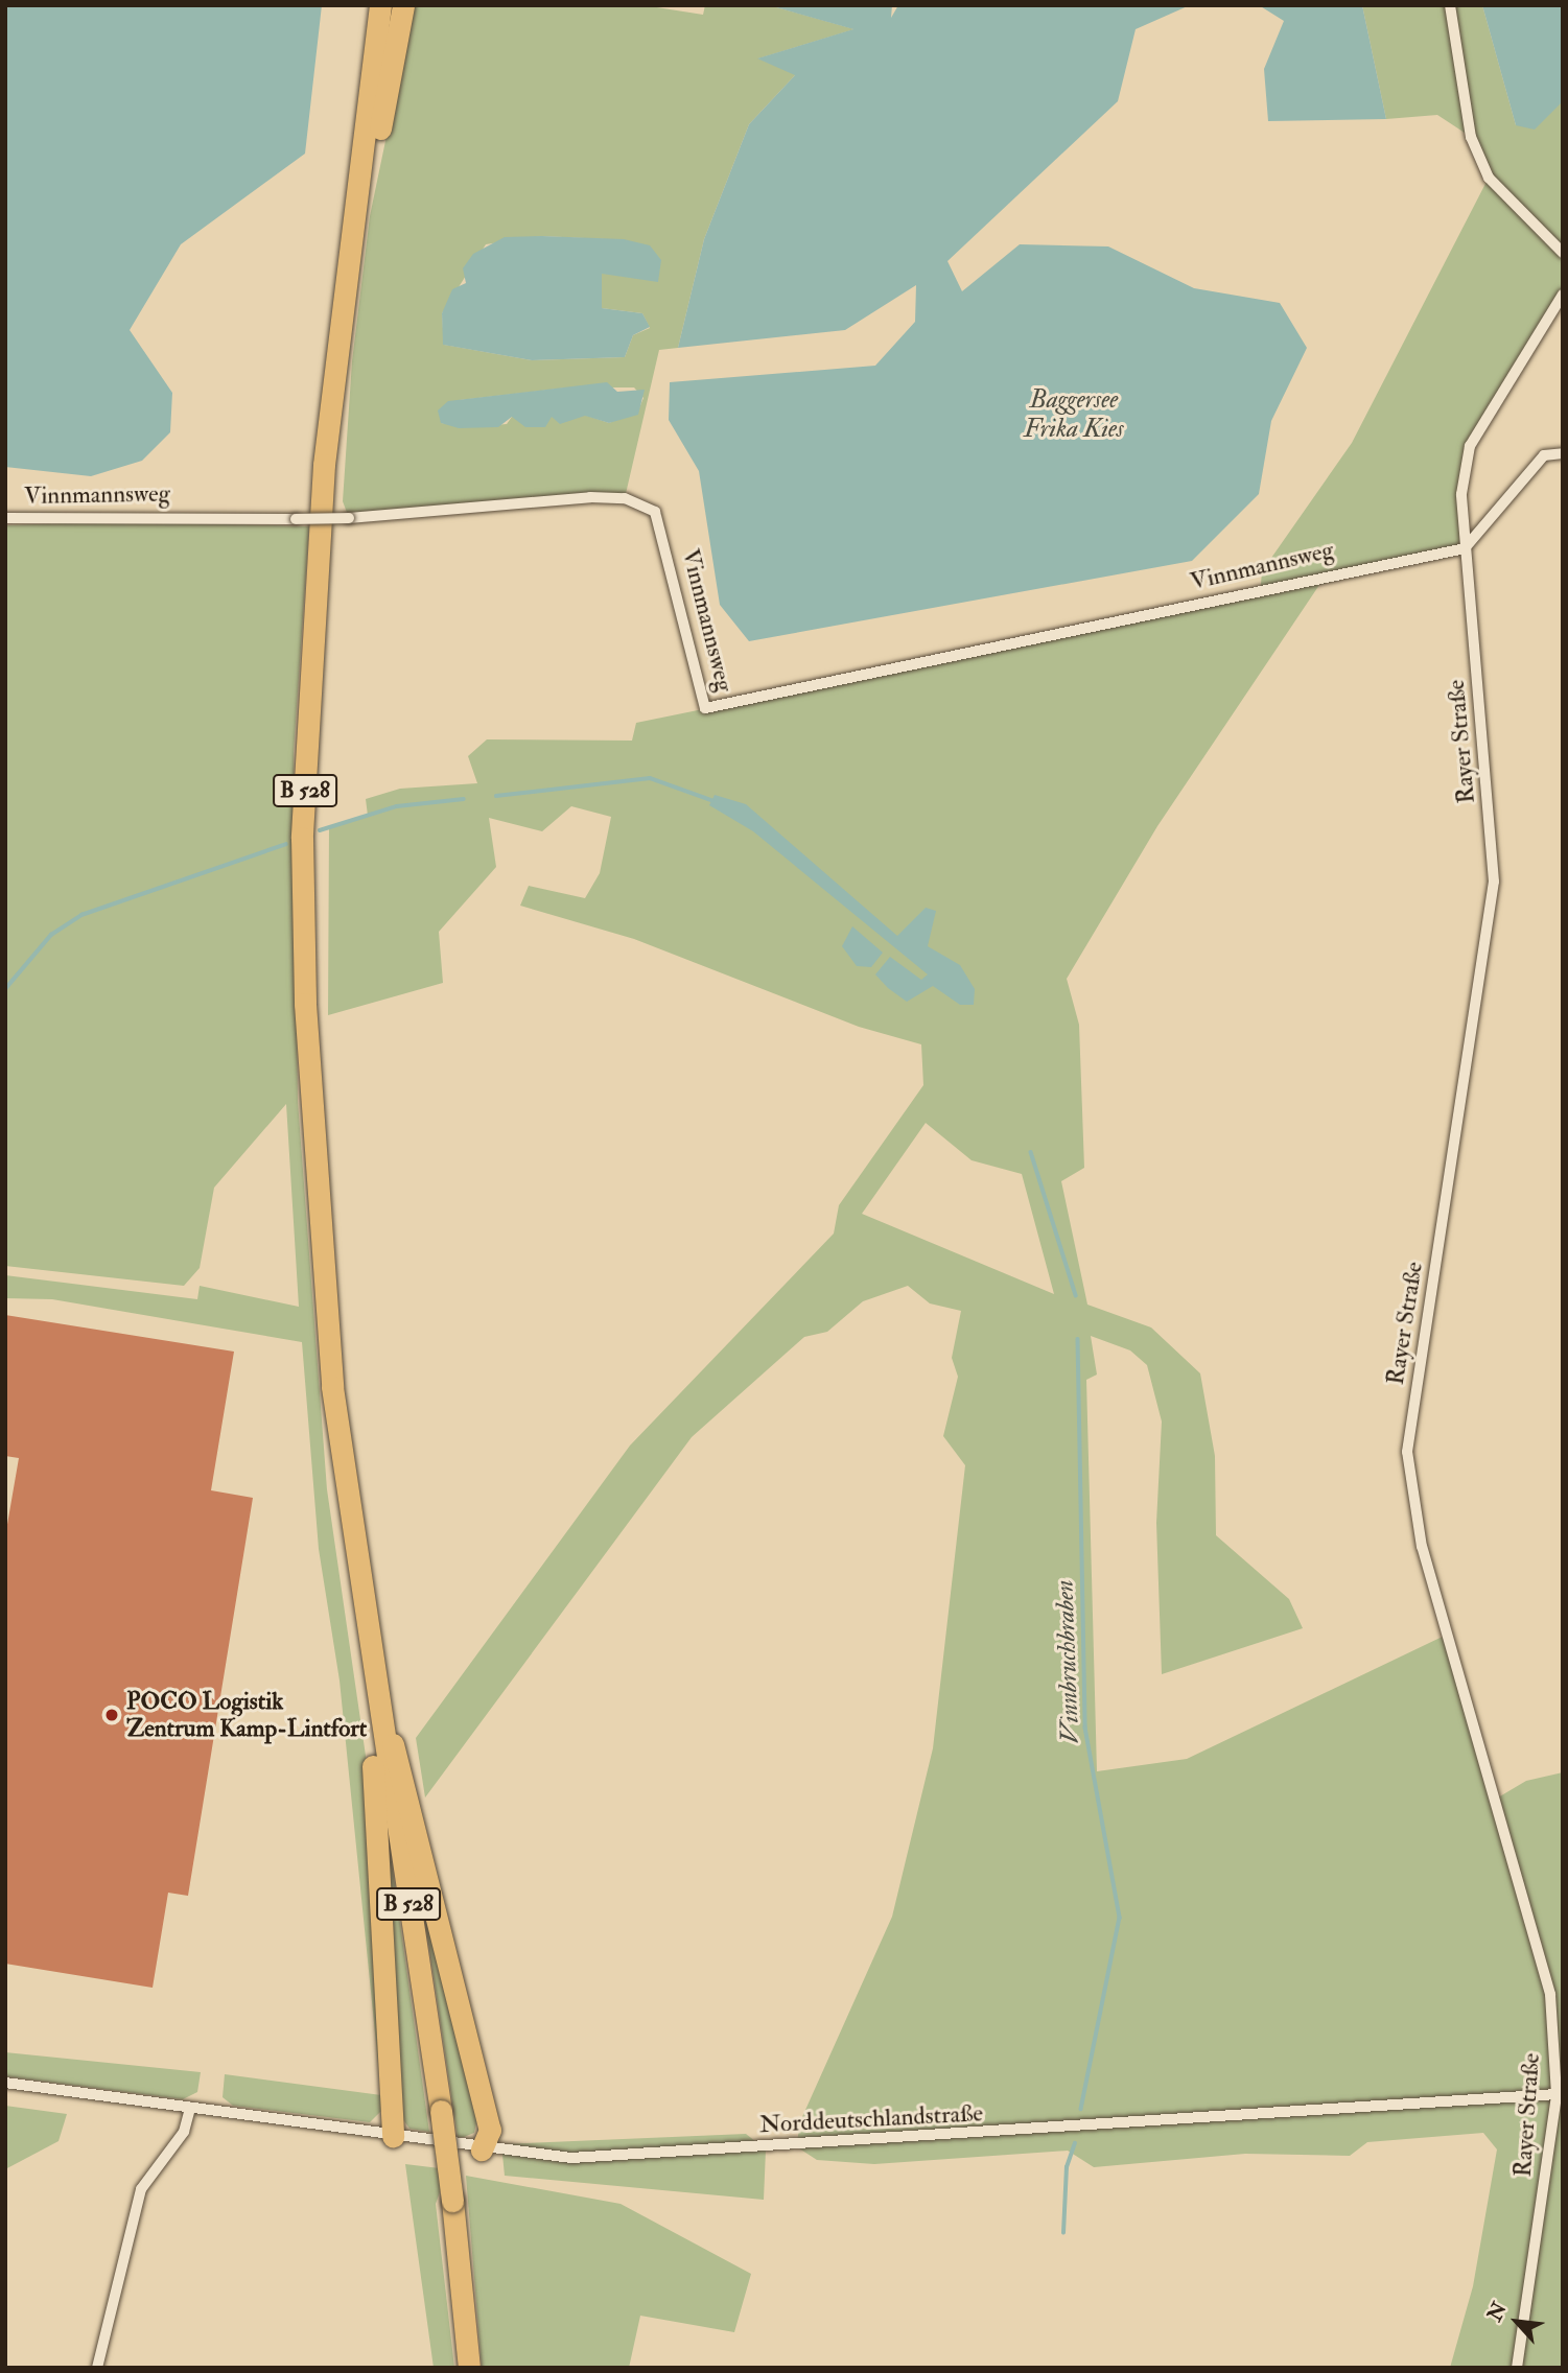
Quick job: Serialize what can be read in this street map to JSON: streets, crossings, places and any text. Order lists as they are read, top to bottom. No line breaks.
{"streets":{"highway":["B 528"],"street":["Vinnmannsweg","Rayer Straße","Norddeutschlandstraße"]},"crossings":[["Vinnmannsweg","Rayer Straße"],["Rayer Straße","Norddeutschlandstraße"]],"water":["Baggersee Frika Kies","Vinnbruchbraben"],"places":["POCO Logistik Zentrum Kamp-Lintfort"],"north":"top left"}
